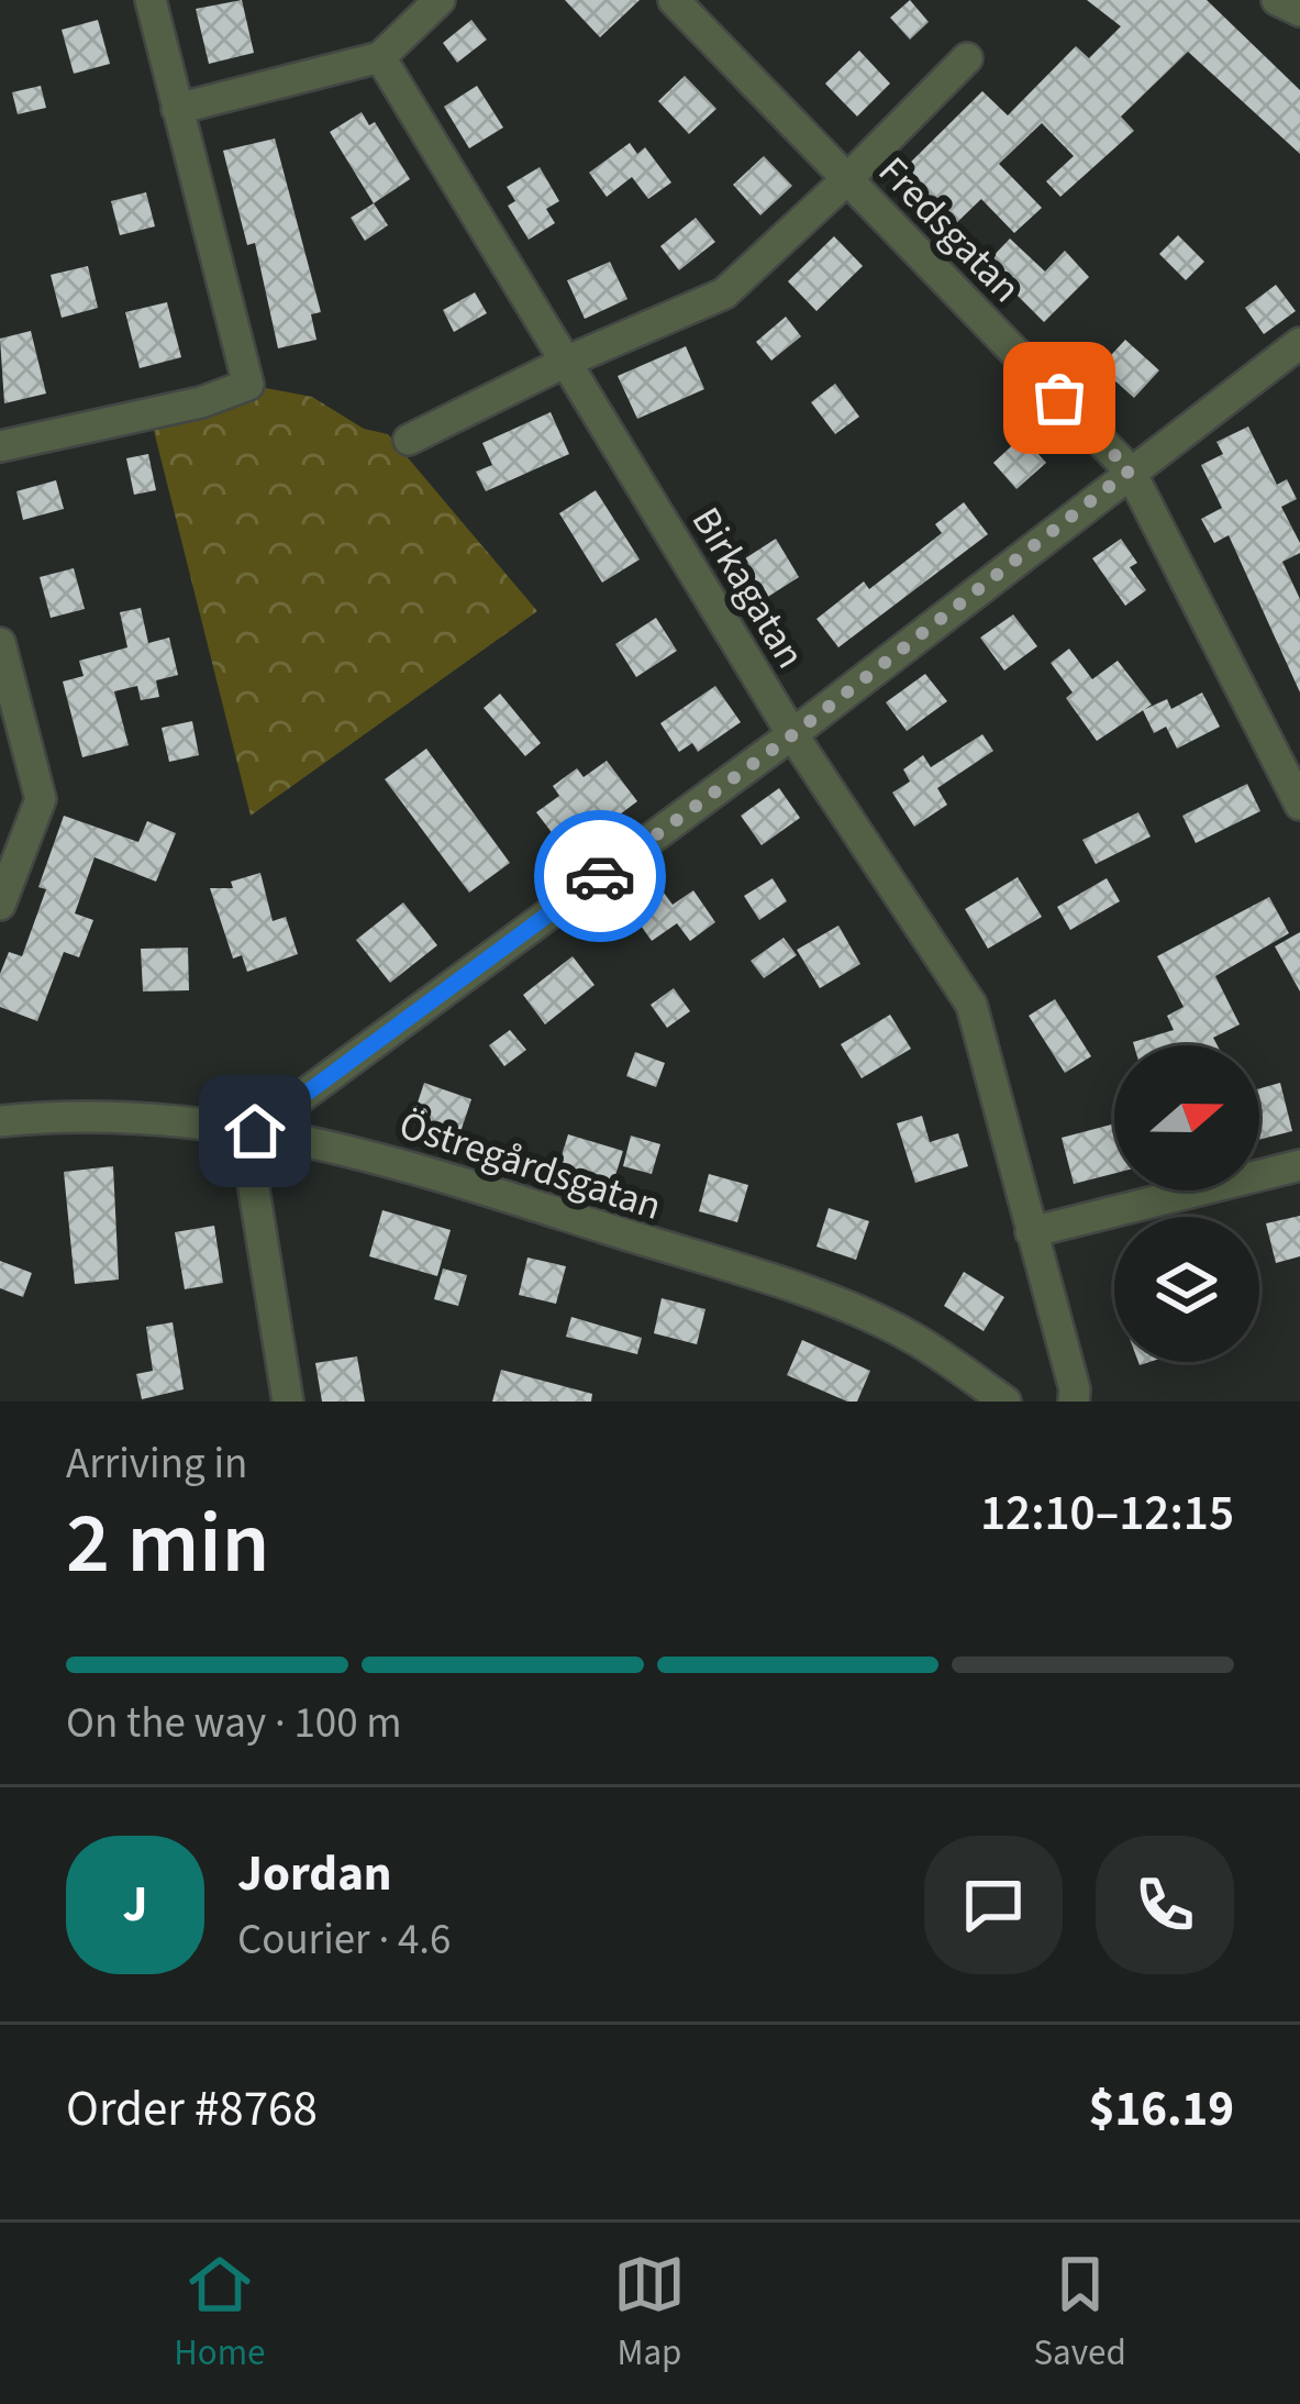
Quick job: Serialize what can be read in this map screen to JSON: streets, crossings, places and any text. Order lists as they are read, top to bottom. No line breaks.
{"streets":{"street":["Fredsgatan","Birkagatan","Östregårdsgatan"]},"north":"right","page":{"heading":["2 min","Arriving in","12:10–12:15"],"panel":["Jordan","Courier · 4.6","Order #8768","$16.19"],"bar":"On the way · 100 m","round":"J","tabs":["Home","Map","Saved"]}}
